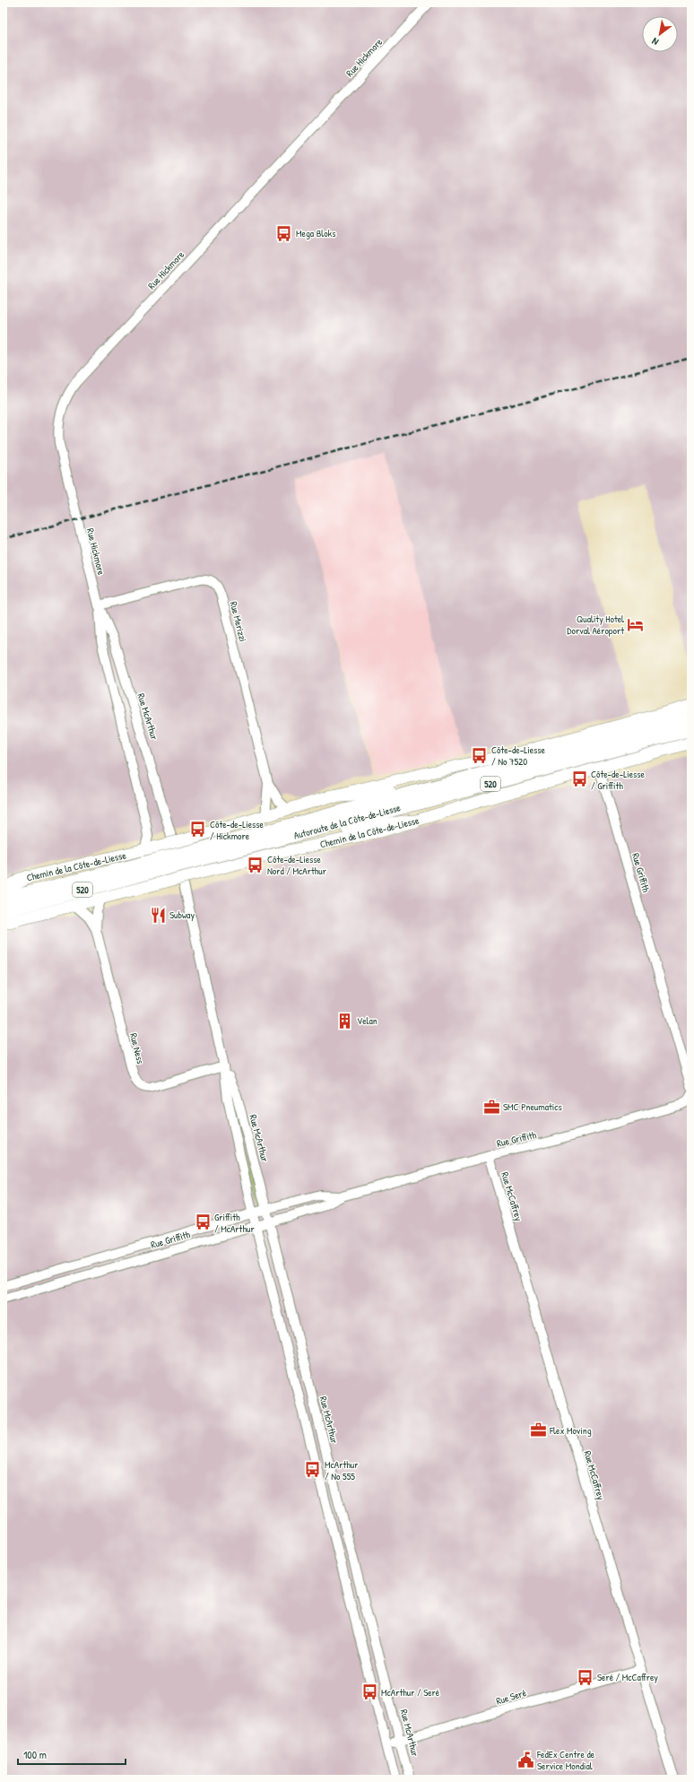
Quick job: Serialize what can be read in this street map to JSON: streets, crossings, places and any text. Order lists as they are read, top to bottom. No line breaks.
{"streets":{"highway":["520","Autoroute de la Côte-de-Liesse"],"main road":["Chemin de la Côte-de-Liesse"],"street":["Rue Hickmore","Rue Merizzi","Rue McArthur","Rue Griffith","Rue Ness","Rue McCaffrey","Rue Seré"]},"crossings":[["Rue Hickmore","Rue Merizzi"],["Rue Hickmore","Rue McArthur"],["Rue Merizzi","Rue McArthur"],["Rue Merizzi","Chemin de la Côte-de-Liesse"],["Rue McArthur","Rue Griffith"],["Rue McArthur","Rue Ness"],["Rue McArthur","Rue Seré"],["Autoroute de la Côte-de-Liesse","Chemin de la Côte-de-Liesse"],["Chemin de la Côte-de-Liesse","Rue Griffith"],["Chemin de la Côte-de-Liesse","Rue Ness"],["Rue Griffith","Rue McCaffrey"],["Rue McCaffrey","Rue Seré"]],"places":{"bus stop":["Mega Bloks","Côte-de-Liesse / No 7520","Côte-de-Liesse / Griffith","Côte-de-Liesse / Hickmore","Côte-de-Liesse Nord / McArthur","Griffith / McArthur","McArthur / No 555","Seré / McCaffrey","McArthur / Seré"],"hotel":["Quality Hotel Dorval Aéroport"],"restaurant":["Subway"],"building":["Velan"],"office":["SMC Pneumatics","Flex Moving"],"public building":["FedEx Centre de Service Mondial"]},"scale_bar":"100 m","north":"bottom left"}
